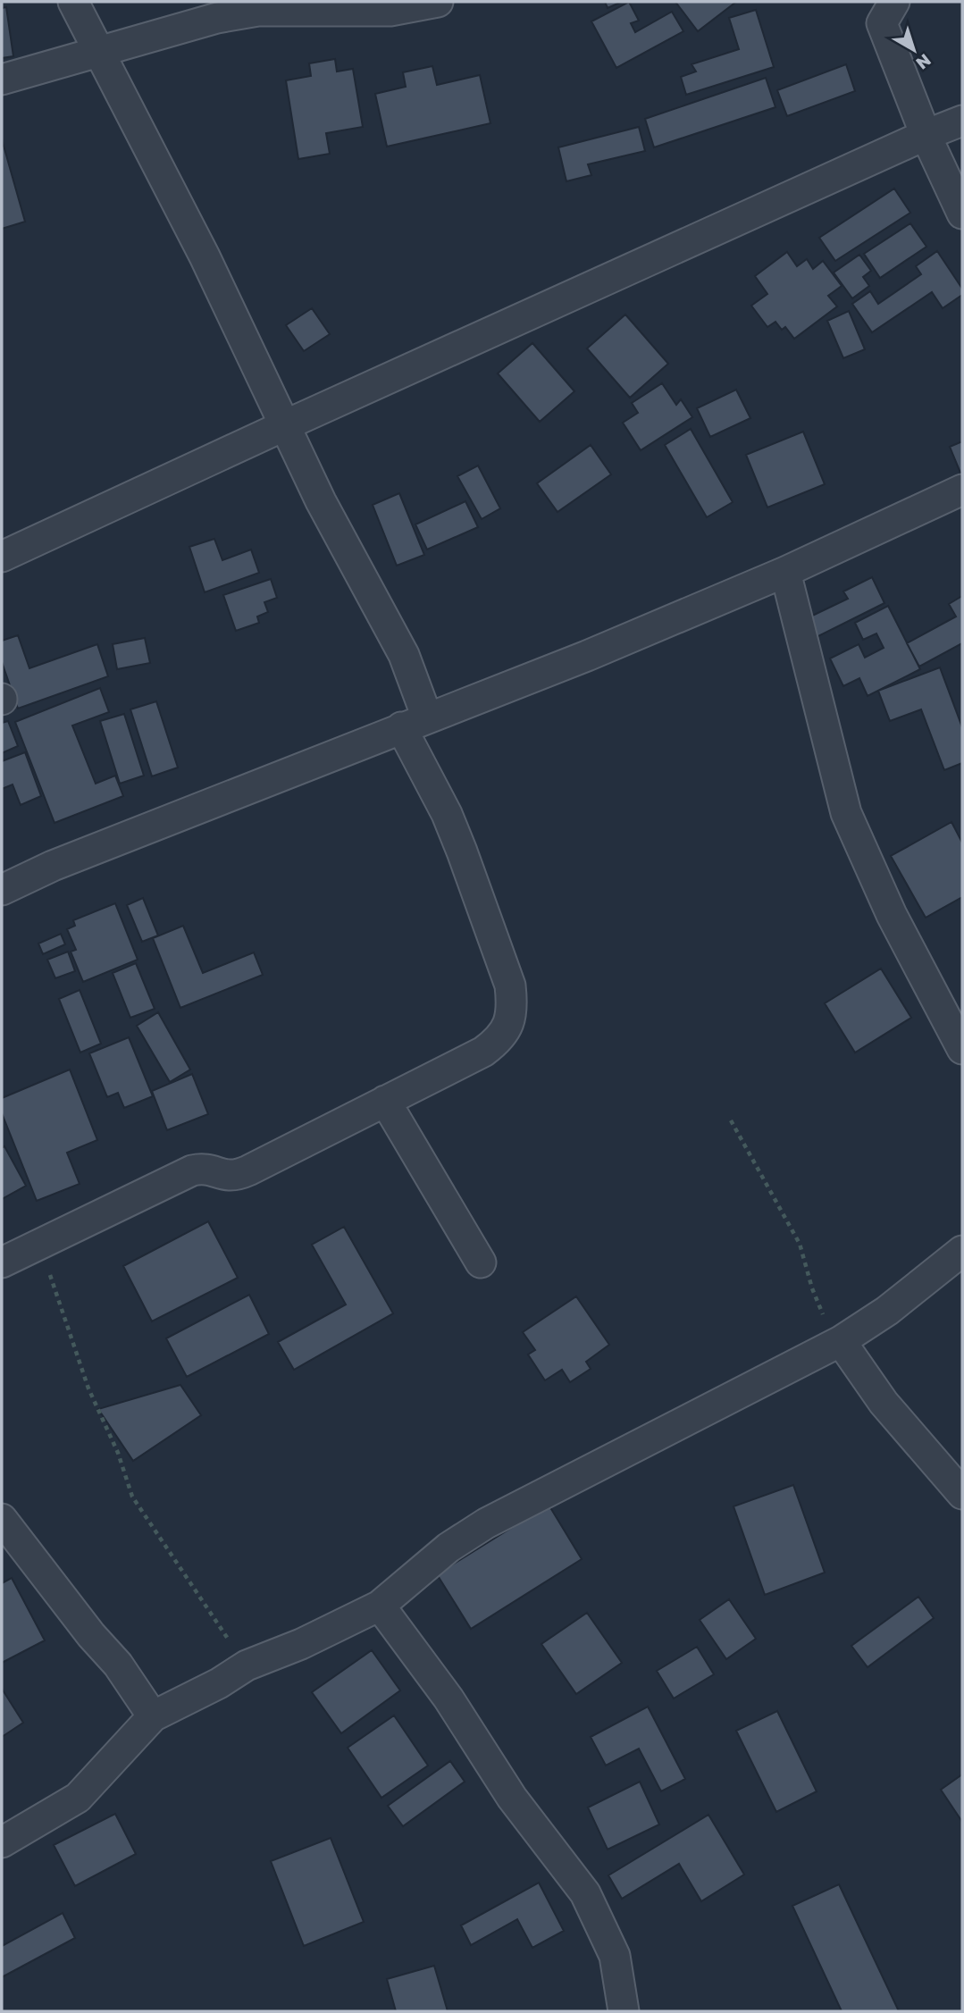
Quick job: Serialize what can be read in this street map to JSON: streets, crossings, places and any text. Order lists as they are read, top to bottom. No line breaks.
{"north":"bottom right"}
